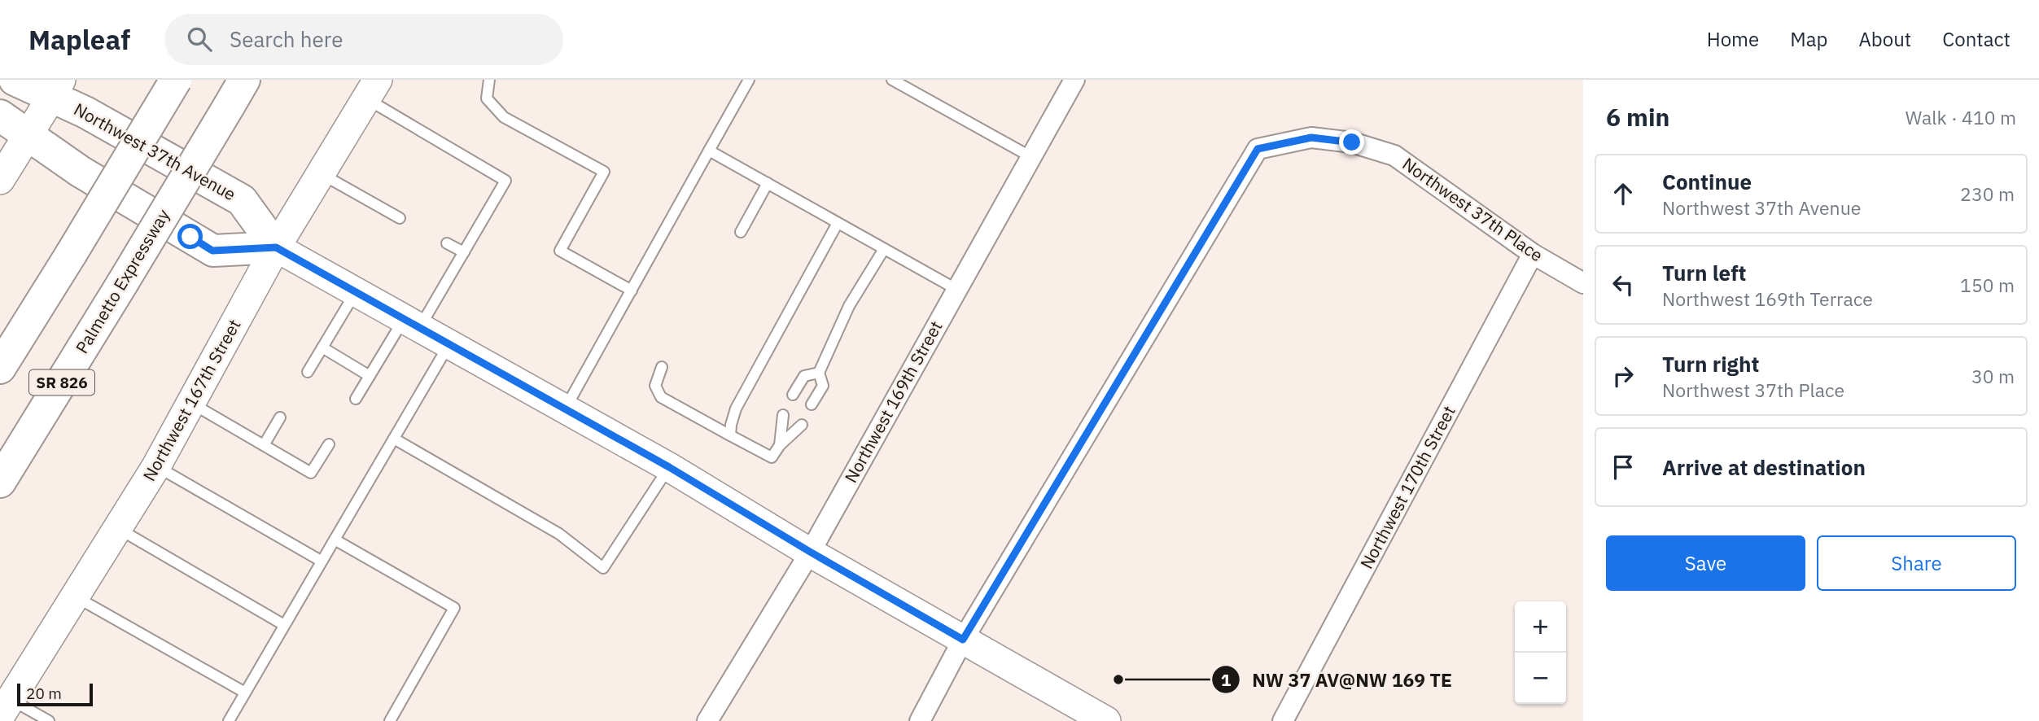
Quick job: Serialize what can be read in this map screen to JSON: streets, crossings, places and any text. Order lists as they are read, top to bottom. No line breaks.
{"streets":{"main road":["Northwest 37th Avenue","Palmetto Expressway","SR 826","Northwest 167th Street"],"street":["Northwest 37th Place","Northwest 169th Street","Northwest 170th Street"]},"crossings":[["Northwest 37th Avenue","Northwest 37th Place"],["Northwest 37th Avenue","Northwest 167th Street"],["Northwest 37th Avenue","Northwest 169th Street"],["Northwest 37th Place","Northwest 170th Street"]],"places":["NW 37 AV@NW 169 TE"],"scale_bar":"20 m","page":{"header":"Mapleaf","search":"Search here","nav":["Home","Map","About","Contact"],"heading":["6 min","Walk · 410 m"],"list":[["Continue","Northwest 37th Avenue","230 m"],["Turn left","Northwest 169th Terrace","150 m"],["Turn right","Northwest 37th Place","30 m"],"Arrive at destination"],"buttons":["Save","Share"],"map_buttons":["+","−"],"scale":"20 m"}}
